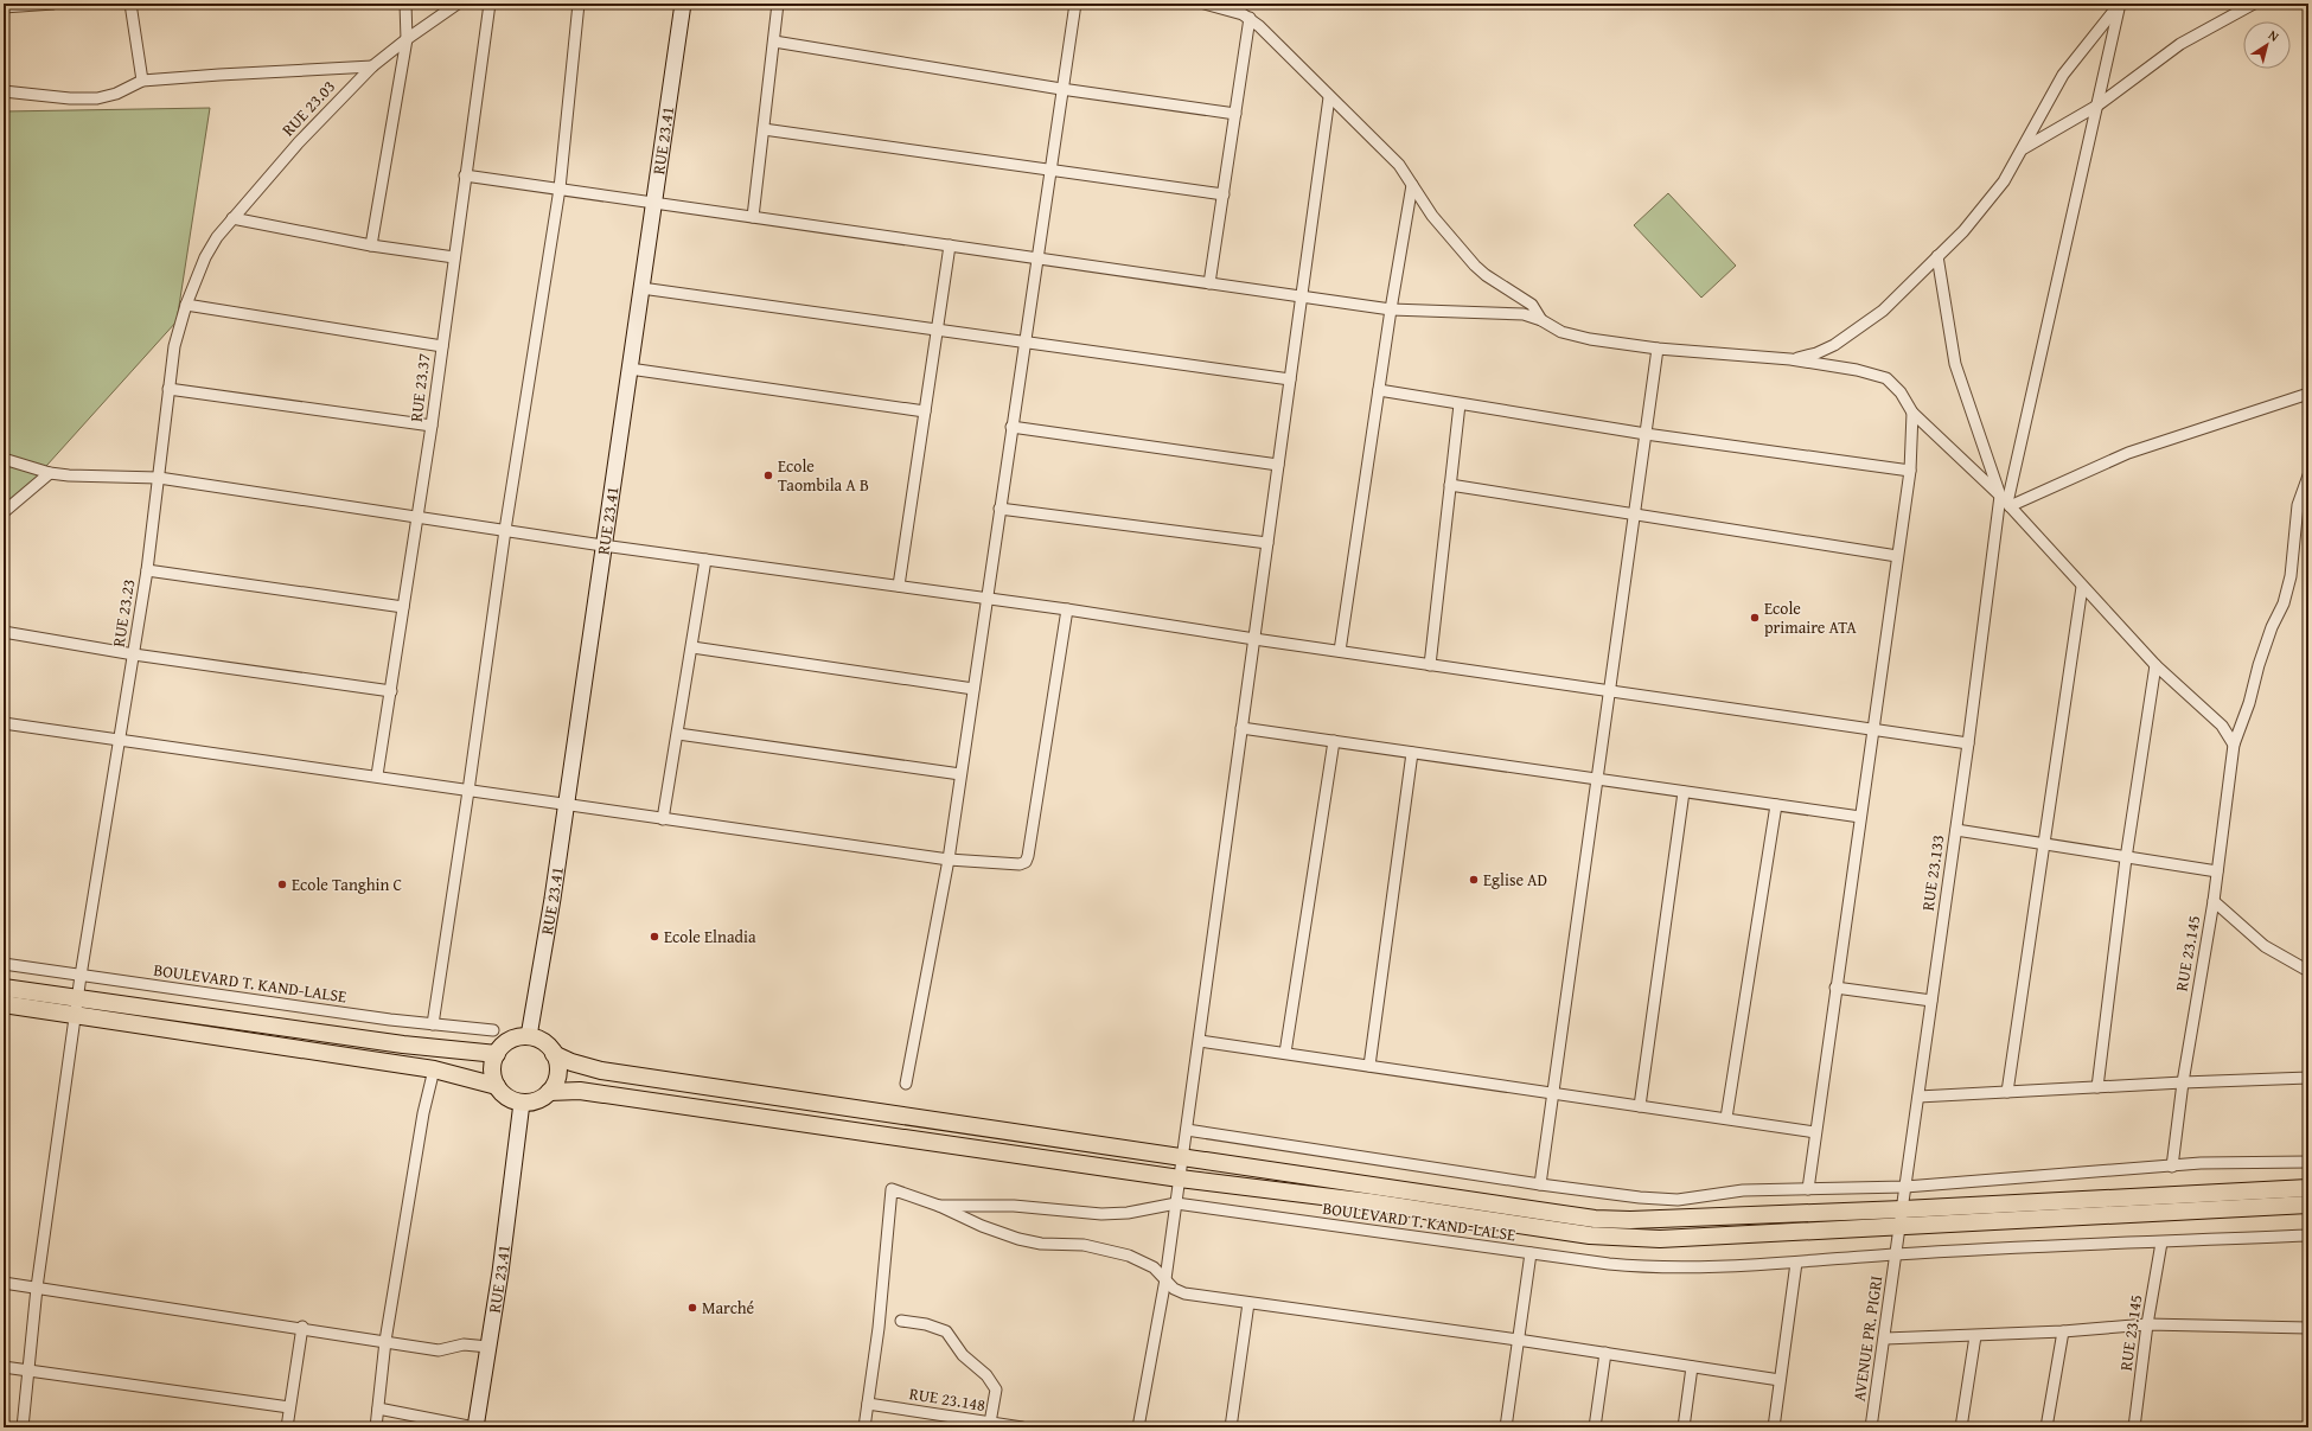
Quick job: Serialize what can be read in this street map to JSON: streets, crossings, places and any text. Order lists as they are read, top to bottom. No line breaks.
{"streets":{"street":["RUE 23.03","RUE 23.41","RUE 23.37","RUE 23.23","RUE 23.133","RUE 23.145","BOULEVARD T. KAND-LALSE","AVENUE PR. PIGRI","RUE 23.148"]},"crossings":[["RUE 23.03","RUE 23.23"],["RUE 23.23","BOULEVARD T. KAND-LALSE"],["RUE 23.133","BOULEVARD T. KAND-LALSE"],["RUE 23.133","AVENUE PR. PIGRI"],["RUE 23.145","BOULEVARD T. KAND-LALSE"],["BOULEVARD T. KAND-LALSE","AVENUE PR. PIGRI"]],"places":["Ecole Taombila A B","Ecole primaire ATA","Eglise AD","Ecole Tanghin C","Ecole Elnadia","Marché"],"north":"top right"}
